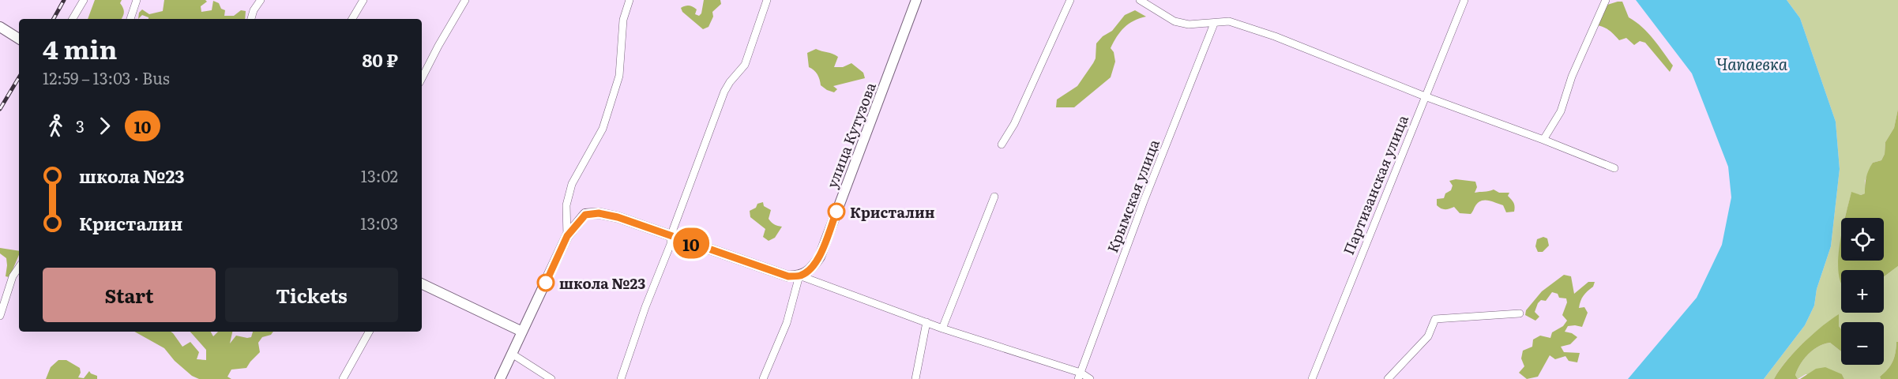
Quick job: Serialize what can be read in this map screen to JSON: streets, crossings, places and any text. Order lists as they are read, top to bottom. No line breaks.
{"streets":{"street":["улица Кутузова","Партизанская улица","Крымская улица"]},"water":["Чапаевка"],"places":["Кристалин","школа №23"],"lines":["bus line 10"],"page":{"on_map":"10","heading":["4 min","12:59 – 13:03 · Bus","80 ₽"],"legs":["3","10"],"list":[{"name":"школа №23","value":"13:02"},{"name":"Кристалин","value":"13:03"}],"map_buttons":["+","−"],"buttons":["Start","Tickets"]}}
